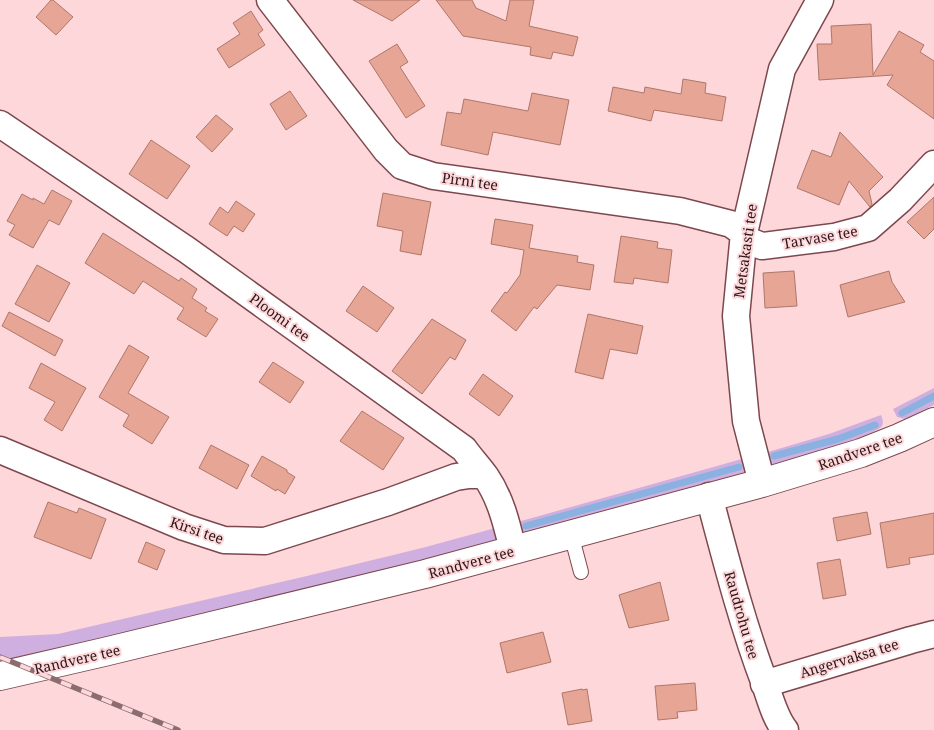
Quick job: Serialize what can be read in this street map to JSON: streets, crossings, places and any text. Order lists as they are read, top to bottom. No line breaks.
{"streets":{"street":["Pirni tee","Tarvase tee","Metsakasti tee","Ploomi tee","Randvere tee","Kirsi tee","Raudrohu tee","Angervaksa tee"]},"crossings":[["Pirni tee","Tarvase tee"],["Pirni tee","Metsakasti tee"],["Tarvase tee","Metsakasti tee"],["Metsakasti tee","Randvere tee"],["Ploomi tee","Randvere tee"],["Ploomi tee","Kirsi tee"],["Randvere tee","Raudrohu tee"],["Raudrohu tee","Angervaksa tee"]]}
